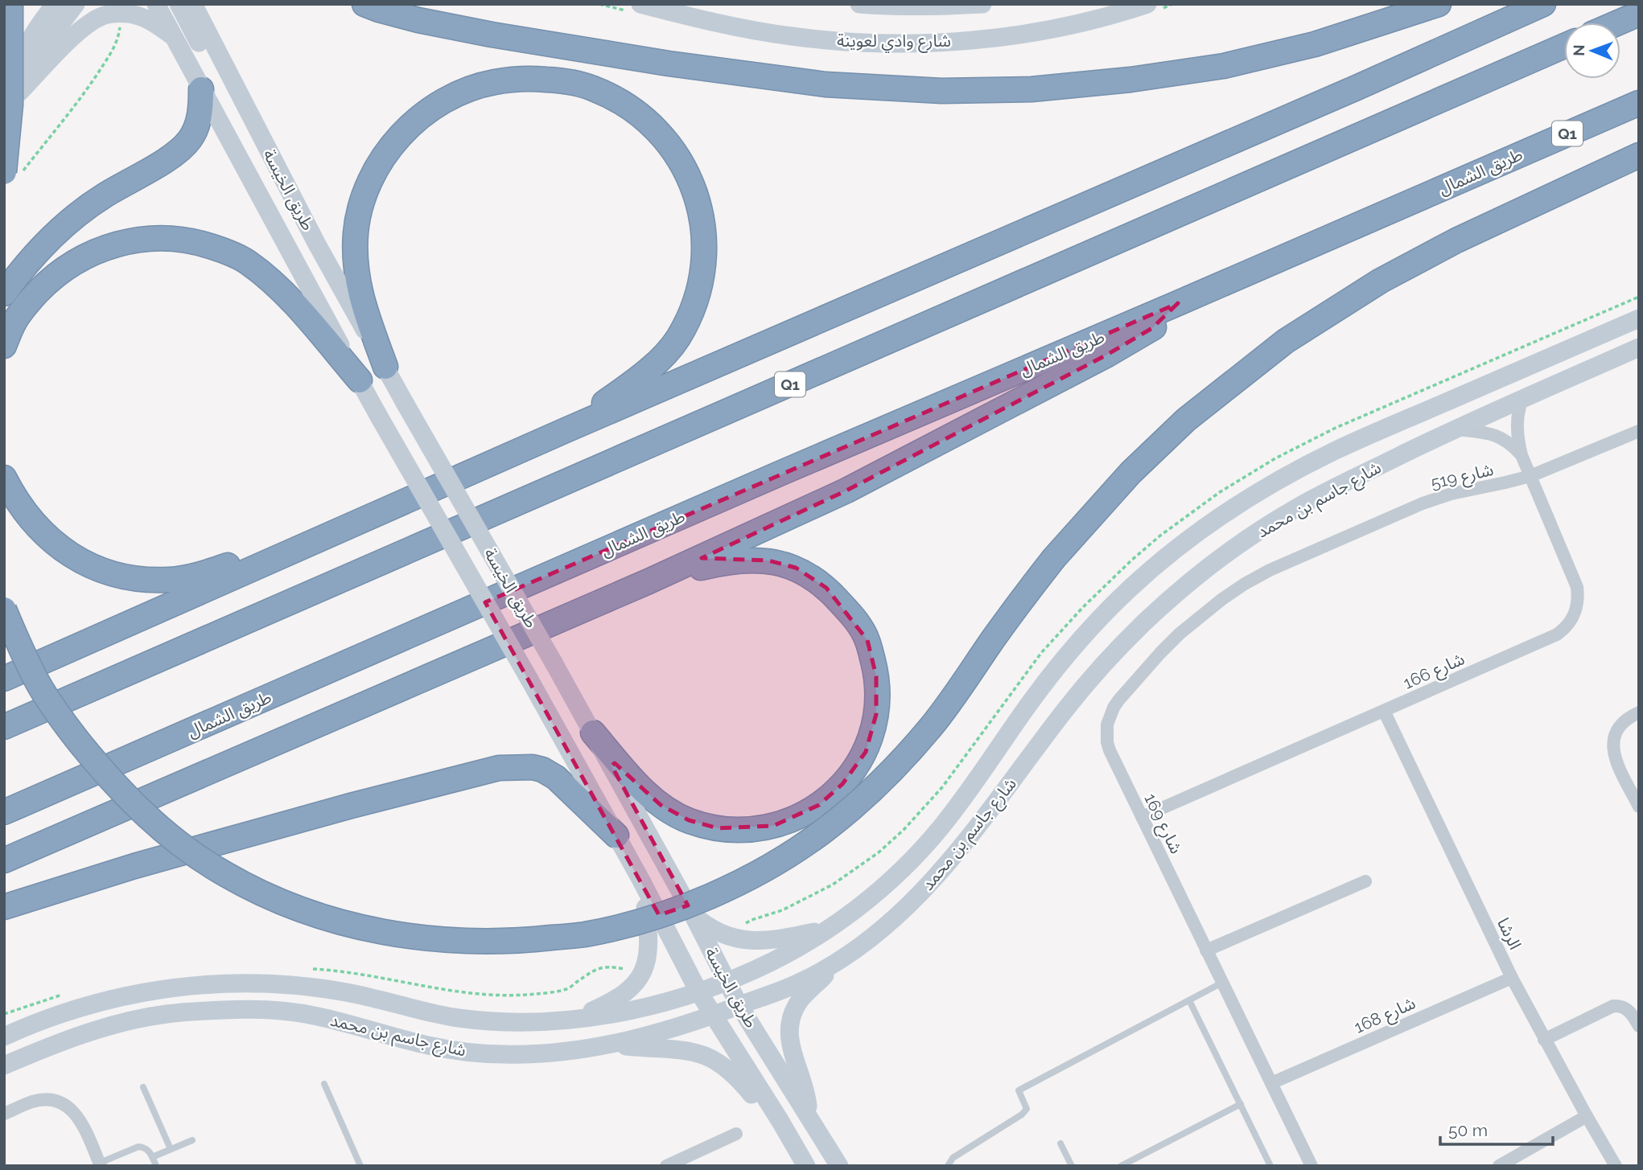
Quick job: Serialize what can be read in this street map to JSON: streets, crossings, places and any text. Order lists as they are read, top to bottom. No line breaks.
{"streets":{"highway":["Q1","طريق الشمال"],"main road":["شارع وادي لعوينة","طريق الخيسة","شارع جاسم بن محمد"],"street":["شارع 519","شارع 166","شارع 169","الرشا","شارع 168"]},"crossings":[["طريق الخيسة","شارع جاسم بن محمد"],["شارع 519","شارع 166"],["شارع 519","شارع 169"],["شارع جاسم بن محمد","شارع 166"],["شارع 166","شارع 169"],["شارع 166","الرشا"],["شارع 169","شارع 168"],["الرشا","شارع 168"]],"scale_bar":"50 m","north":"left"}
